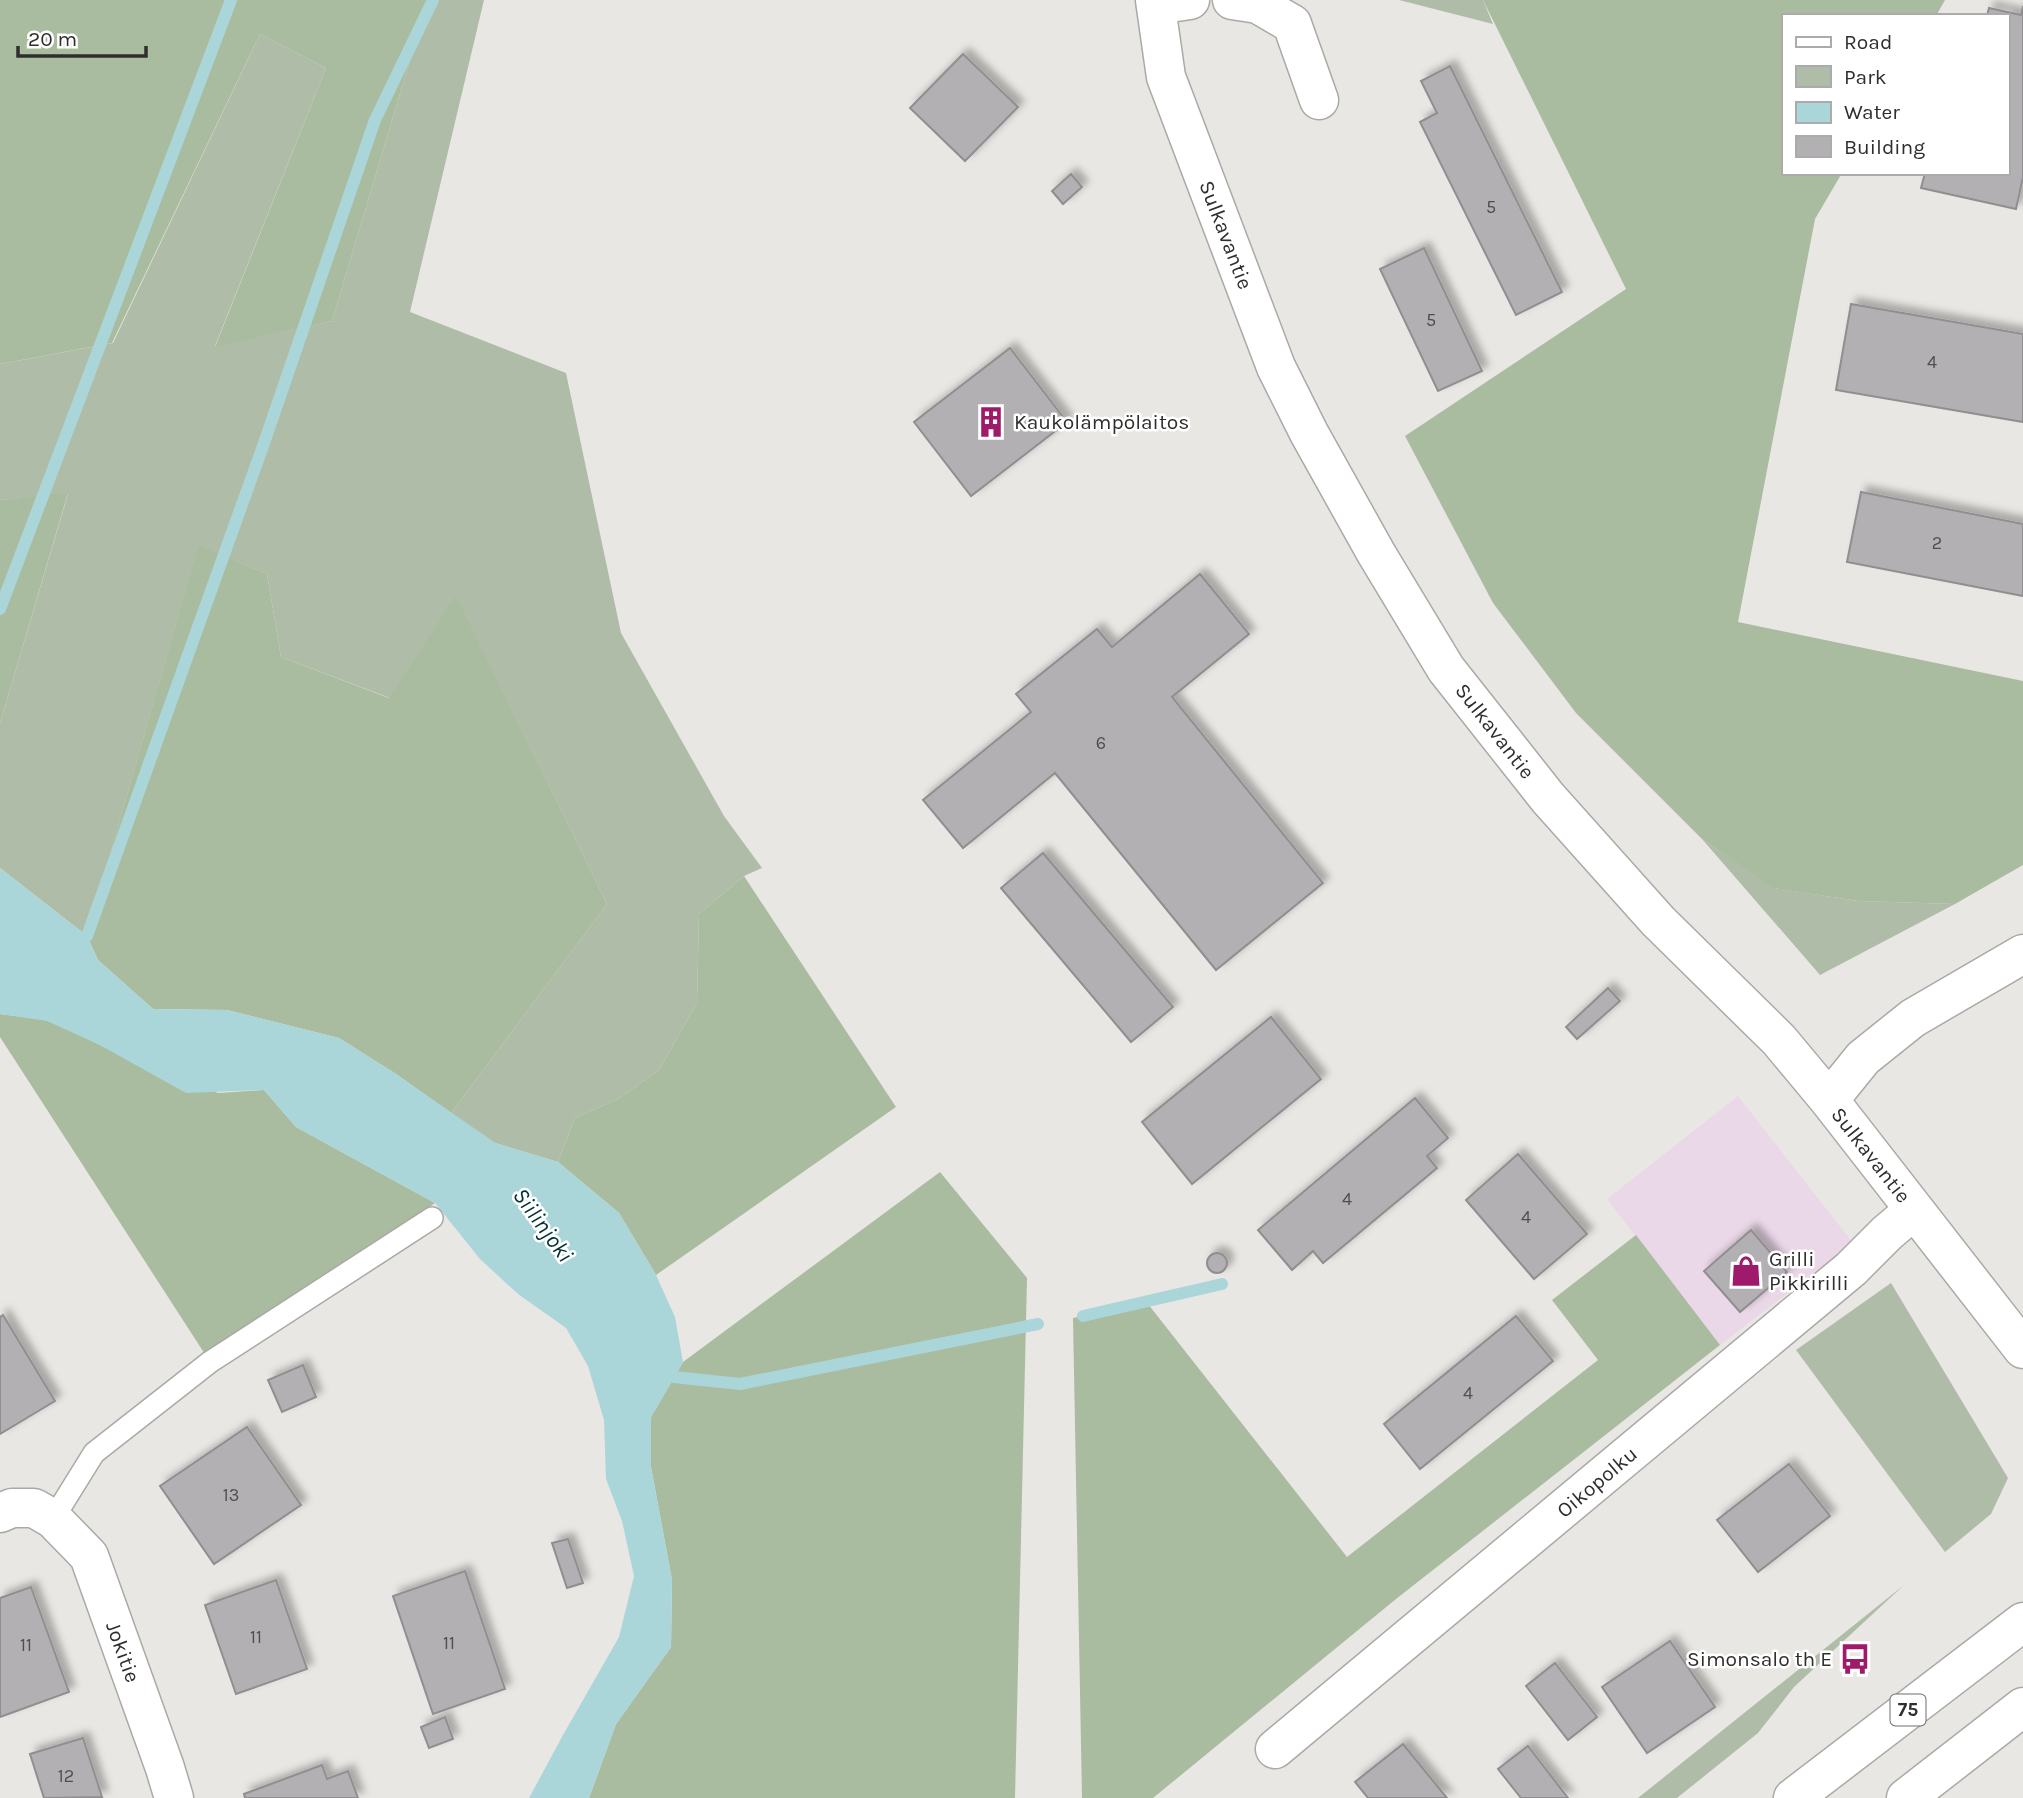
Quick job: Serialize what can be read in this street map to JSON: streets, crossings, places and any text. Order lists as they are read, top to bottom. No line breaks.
{"streets":{"street":["Sulkavantie","Oikopolku","Jokitie","75"]},"crossings":[["Sulkavantie","Oikopolku"]],"water":["Siilinjoki"],"places":{"building":["Kaukolämpölaitos"],"shop":["Grilli Pikkirilli"],"bus stop":["Simonsalo th E"]},"house_numbers":["5","5","4","2","6","4","4","4","13","11","11","11","12"],"legend":["Road","Park","Water","Building"],"scale_bar":"20 m"}
